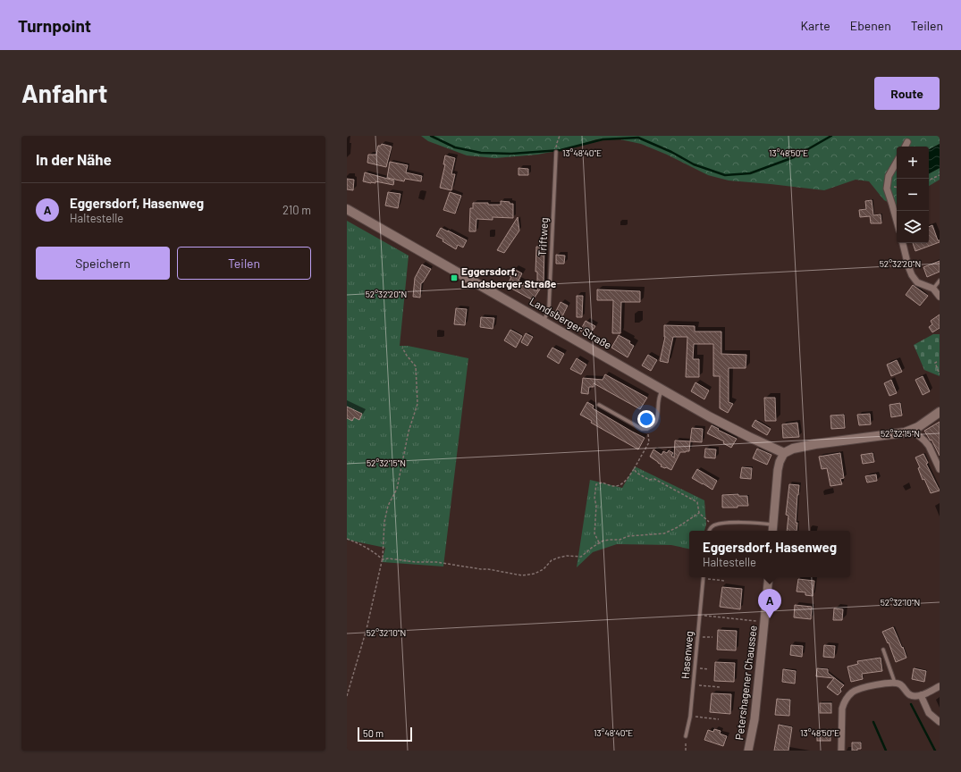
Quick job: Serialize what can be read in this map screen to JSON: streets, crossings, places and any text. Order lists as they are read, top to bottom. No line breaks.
{"streets":{"main road":["Landsberger Straße"],"street":["Petershagener Chaussee"],"lane":["Triftweg","Hasenweg"]},"crossings":[["Triftweg","Landsberger Straße"]],"places":{"transit":["Eggersdorf, Landsberger Straße"]},"scale_bar":"50 m","page":{"header":"Turnpoint","nav":["Karte","Ebenen","Teilen"],"buttons":["Route",["Speichern","Teilen"]],"title":"Anfahrt","heading":"In der Nähe","map_buttons":["+","−"],"list":[{"mark":"A","name":"Eggersdorf, Hasenweg","note":"Haltestelle","value":"210 m"}],"popup":["Eggersdorf, Hasenweg","Haltestelle"],"pins":"A","scale":"50 m"},"coordinates":["13°48'40\"E","13°48'50\"E","52°32'20\"N","52°32'15\"N","52°32'10\"N"]}
